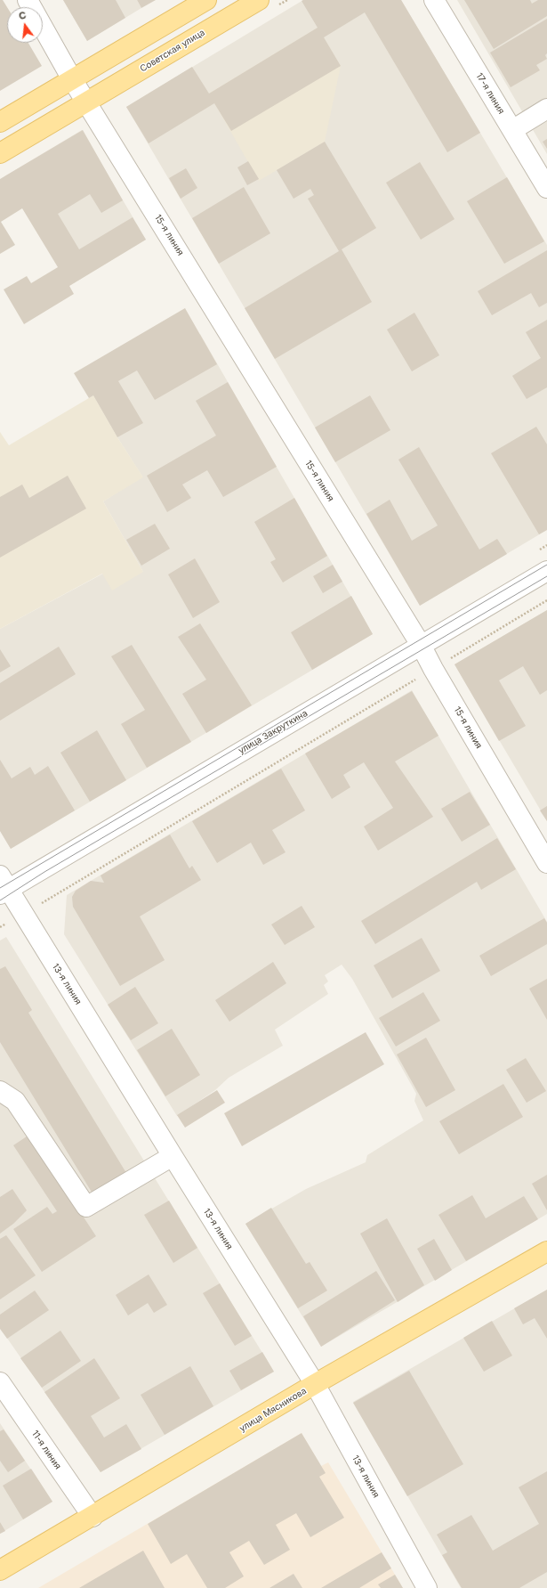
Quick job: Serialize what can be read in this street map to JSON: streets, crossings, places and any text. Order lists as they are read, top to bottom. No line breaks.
{"streets":{"main road":["Советская улица","улица Мясникова"],"street":["17-я линия","15-я линия","улица Закруткина","13-я линия","11-я линия"]},"crossings":[["Советская улица","15-я линия"],["15-я линия","улица Закруткина"],["улица Закруткина","13-я линия"],["13-я линия","улица Мясникова"],["улица Мясникова","11-я линия"]],"north":"top"}
